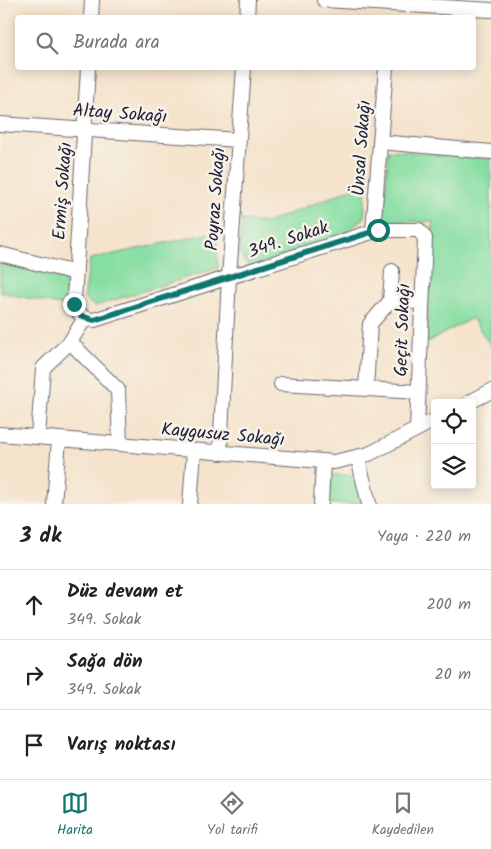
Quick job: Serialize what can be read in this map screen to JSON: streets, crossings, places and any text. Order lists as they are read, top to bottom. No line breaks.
{"streets":{"street":["Altay Sokağı","Ünsal Sokağı","Ermiş Sokağı","Poyraz Sokağı","349. Sokak","Geçit Sokağı","Kaygusuz Sokağı"]},"crossings":[["Altay Sokağı","Ermiş Sokağı"],["Altay Sokağı","Poyraz Sokağı"],["Ünsal Sokağı","349. Sokak"],["Ermiş Sokağı","349. Sokak"],["Poyraz Sokağı","349. Sokak"],["Poyraz Sokağı","Kaygusuz Sokağı"],["349. Sokak","Geçit Sokağı"],["Geçit Sokağı","Kaygusuz Sokağı"]],"page":{"search":"Burada ara","heading":["3 dk","Yaya · 220 m"],"list":[["Düz devam et","349. Sokak","200 m"],["Sağa dön","349. Sokak","20 m"],"Varış noktası"],"nav":["Harita","Yol tarifi","Kaydedilen"]}}
